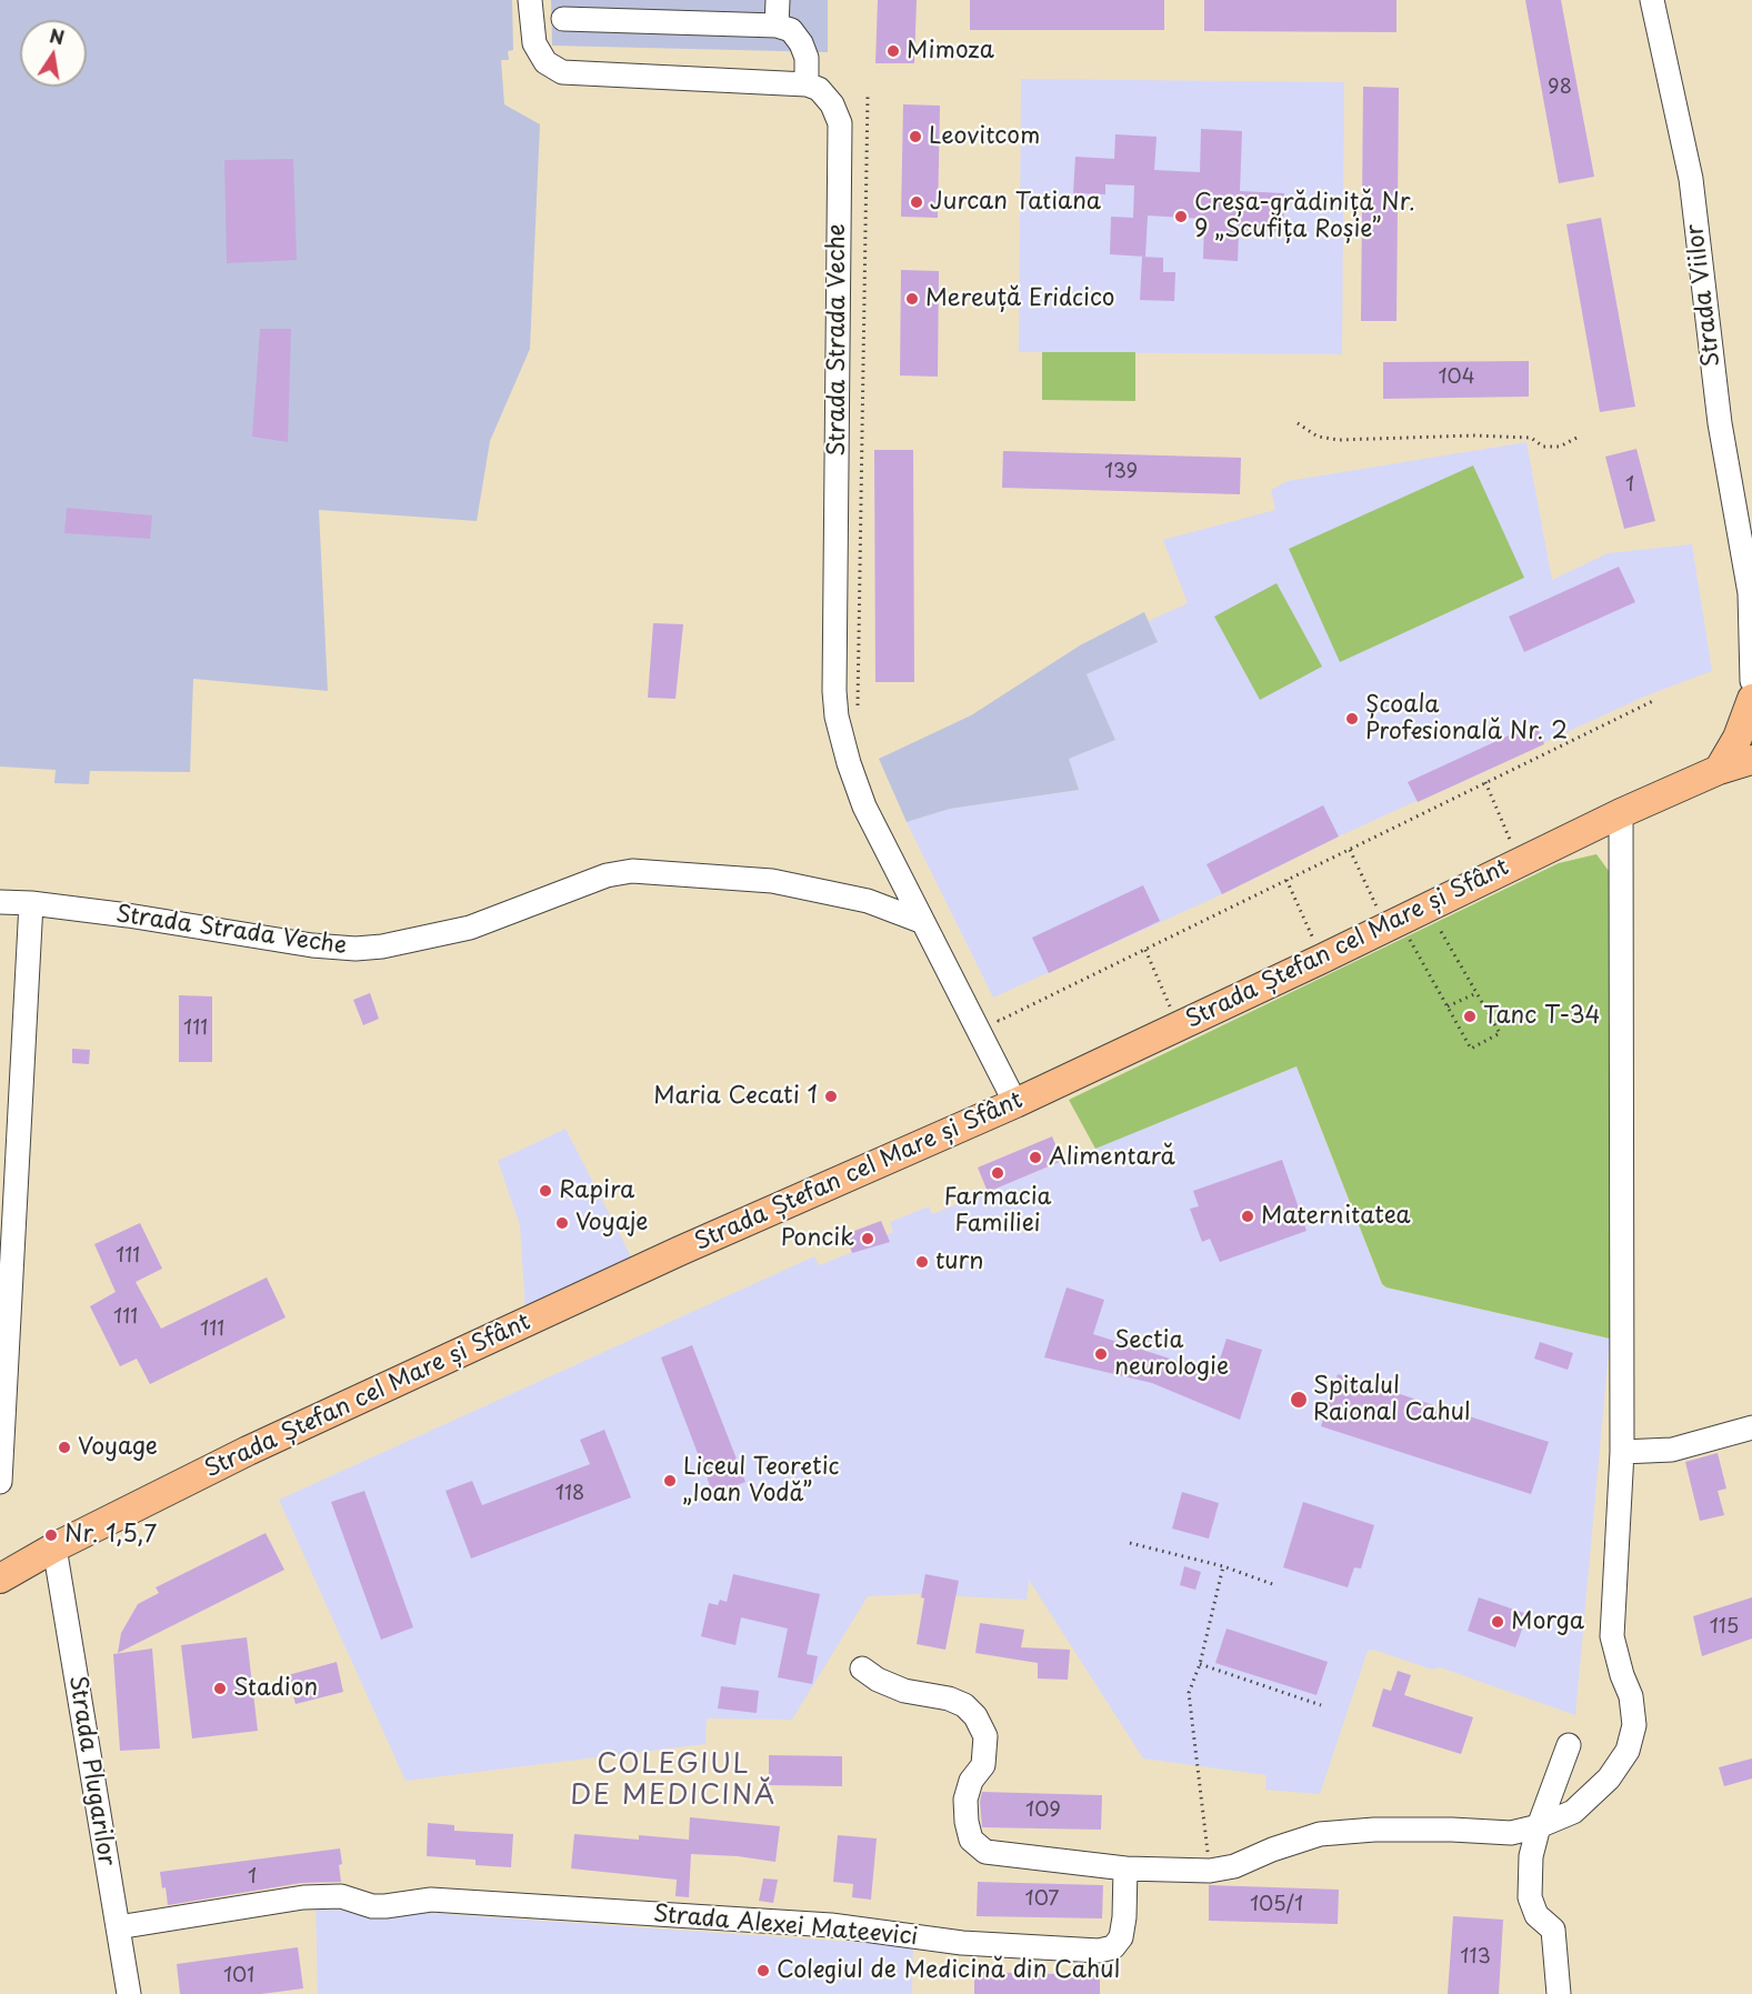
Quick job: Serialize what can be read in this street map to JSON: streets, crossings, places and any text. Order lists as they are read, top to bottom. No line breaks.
{"streets":{"main road":["Strada Ștefan cel Mare și Sfânt"],"street":["Strada Viilor","Strada Strada Veche","Strada Plugarilor","Strada Alexei Mateevici"]},"crossings":[["Strada Strada Veche","Strada Ștefan cel Mare și Sfânt"],["Strada Ștefan cel Mare și Sfânt","Strada Plugarilor"],["Strada Plugarilor","Strada Alexei Mateevici"]],"districts":["COLEGIUL DE MEDICINĂ"],"places":["Mimoza","Leovitcom","Jurcan Tatiana","Creșa-grădiniță Nr. 9 „Scufița Roșie”","Mereuță Eridcico","Școala Profesională Nr. 2","Tanc T-34","Maria Cecati 1","Alimentară","Farmacia Familiei","Rapira","Maternitatea","Voyaje","Poncik","turn","Sectia neurologie","Spitalul Raional Cahul","Voyage","Liceul Teoretic „Ioan Vodă”","Nr. 1,5,7","Morga","Stadion","Colegiul de Medicină din Cahul"],"house_numbers":["98","104","139","1","111","111","111","111","118","115","109","1","107","105/1","113","101"],"north":"top"}
